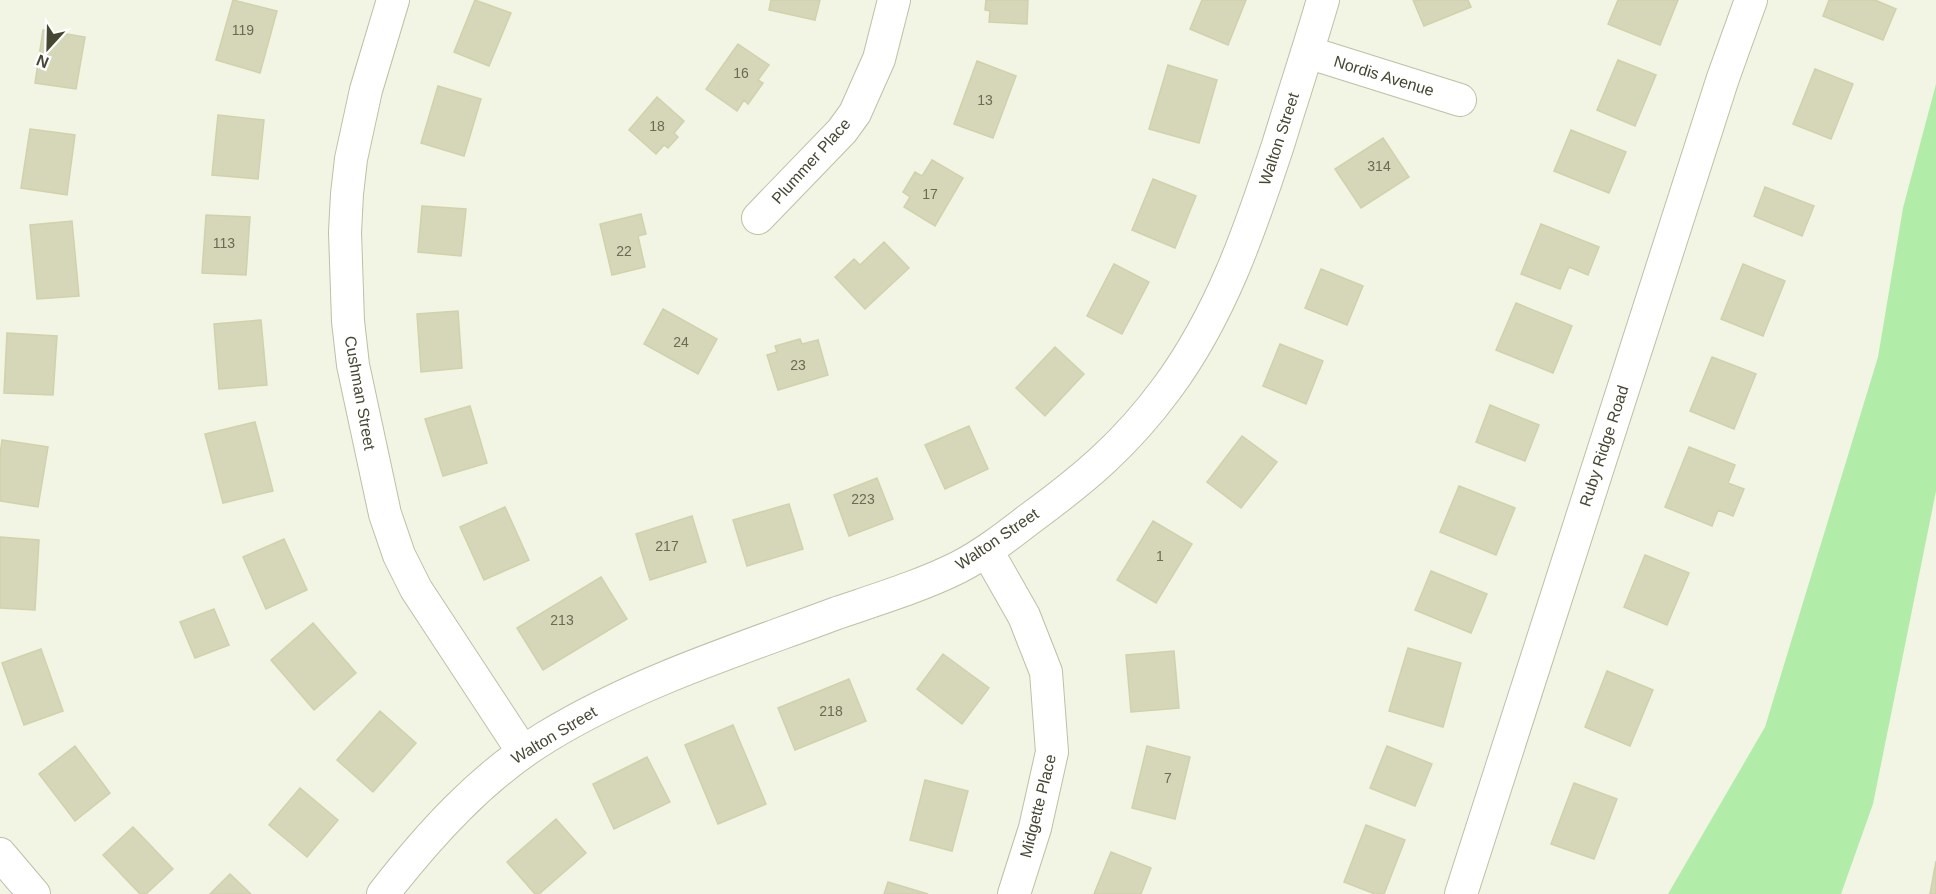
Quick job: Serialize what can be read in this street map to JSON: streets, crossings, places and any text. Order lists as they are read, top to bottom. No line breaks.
{"streets":{"street":["Nordis Avenue","Walton Street","Plummer Place","Cushman Street","Ruby Ridge Road","Midgette Place"]},"crossings":[["Nordis Avenue","Walton Street"],["Walton Street","Cushman Street"],["Walton Street","Midgette Place"]],"house_numbers":["119","16","13","18","314","17","113","22","24","23","223","217","1","213","218","7"],"north":"bottom"}
